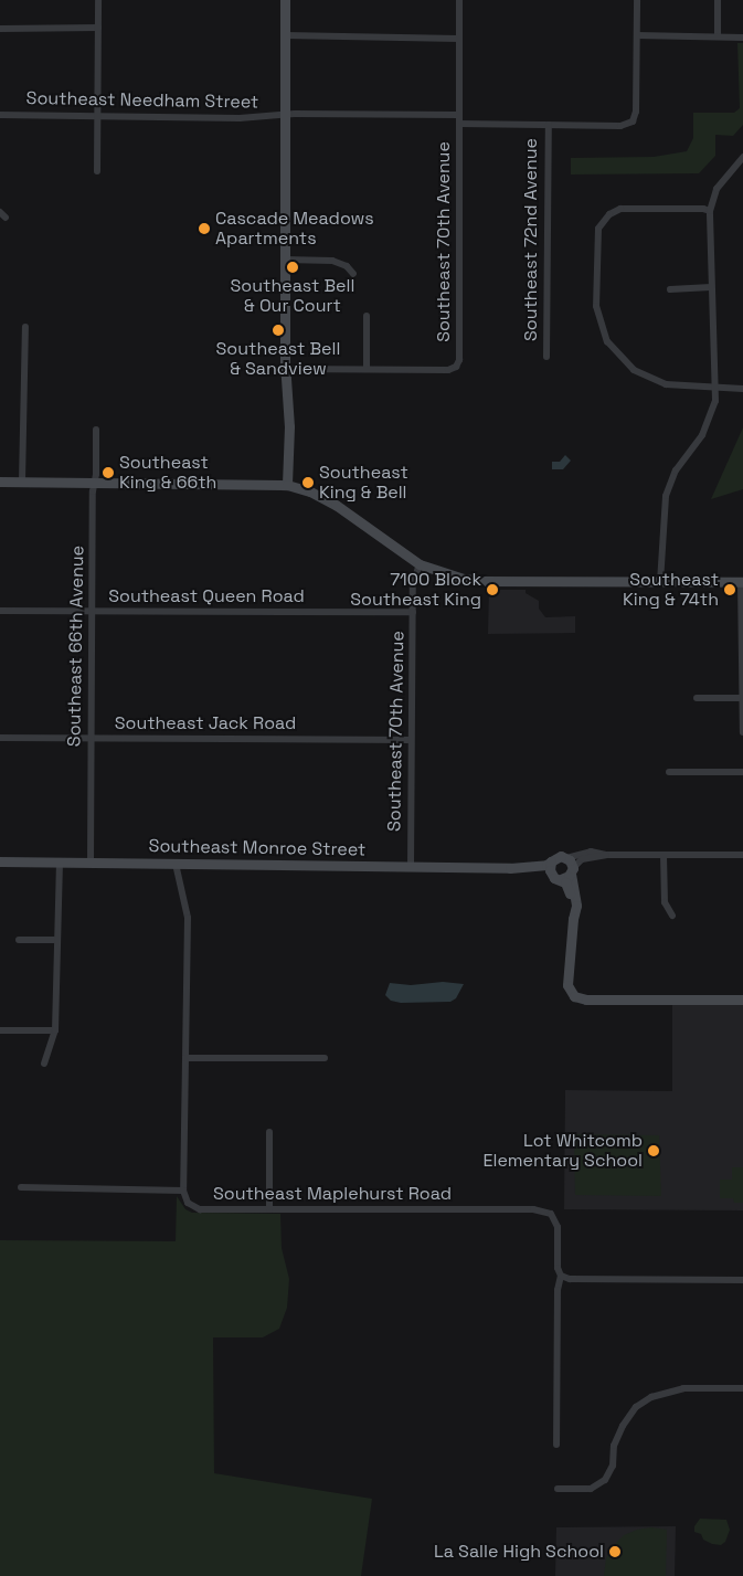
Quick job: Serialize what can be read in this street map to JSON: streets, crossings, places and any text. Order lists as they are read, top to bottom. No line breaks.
{"streets":{"street":["Southeast Needham Street","Southeast 72nd Avenue","Southeast 70th Avenue","Southeast Queen Road","Southeast 66th Avenue","Southeast Jack Road","Southeast Monroe Street","Southeast Maplehurst Road"]},"crossings":[["Southeast Needham Street","Southeast 70th Avenue"],["Southeast 70th Avenue","Southeast Queen Road"],["Southeast 70th Avenue","Southeast Jack Road"],["Southeast 70th Avenue","Southeast Monroe Street"],["Southeast Queen Road","Southeast 66th Avenue"],["Southeast 66th Avenue","Southeast Jack Road"],["Southeast 66th Avenue","Southeast Monroe Street"]],"places":["Cascade Meadows Apartments","Southeast Bell & Our Court","Southeast Bell & Sandview","Southeast King & 66th","Southeast King & Bell","7100 Block Southeast King","Southeast King & 74th","Lot Whitcomb Elementary School","La Salle High School"]}
